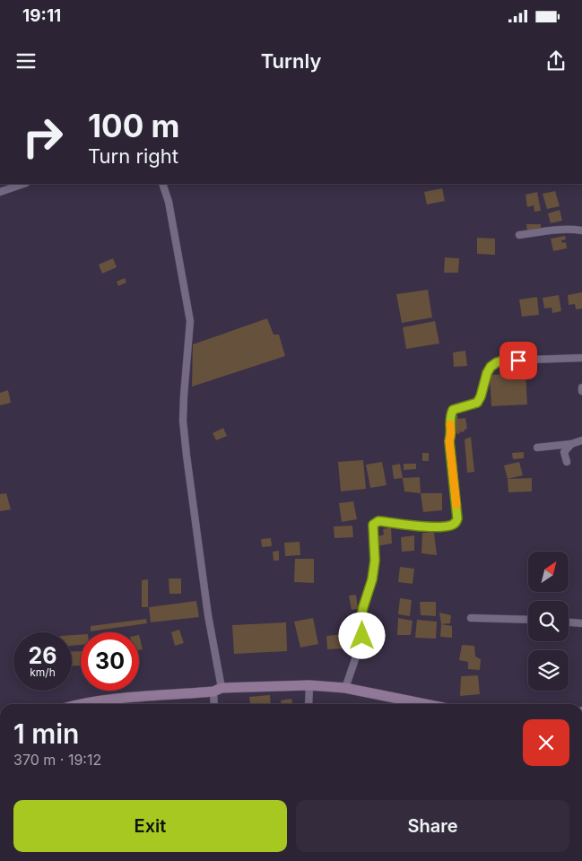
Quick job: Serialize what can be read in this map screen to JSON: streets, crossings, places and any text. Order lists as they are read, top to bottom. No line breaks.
{"north":"top right","page":{"status":"19:11","header":"Turnly","turn":["100 m","Turn right"],"speed":"26 km/h","limit":"30","heading":["1 min","370 m · 19:12"],"buttons":["Exit","Share"]}}
